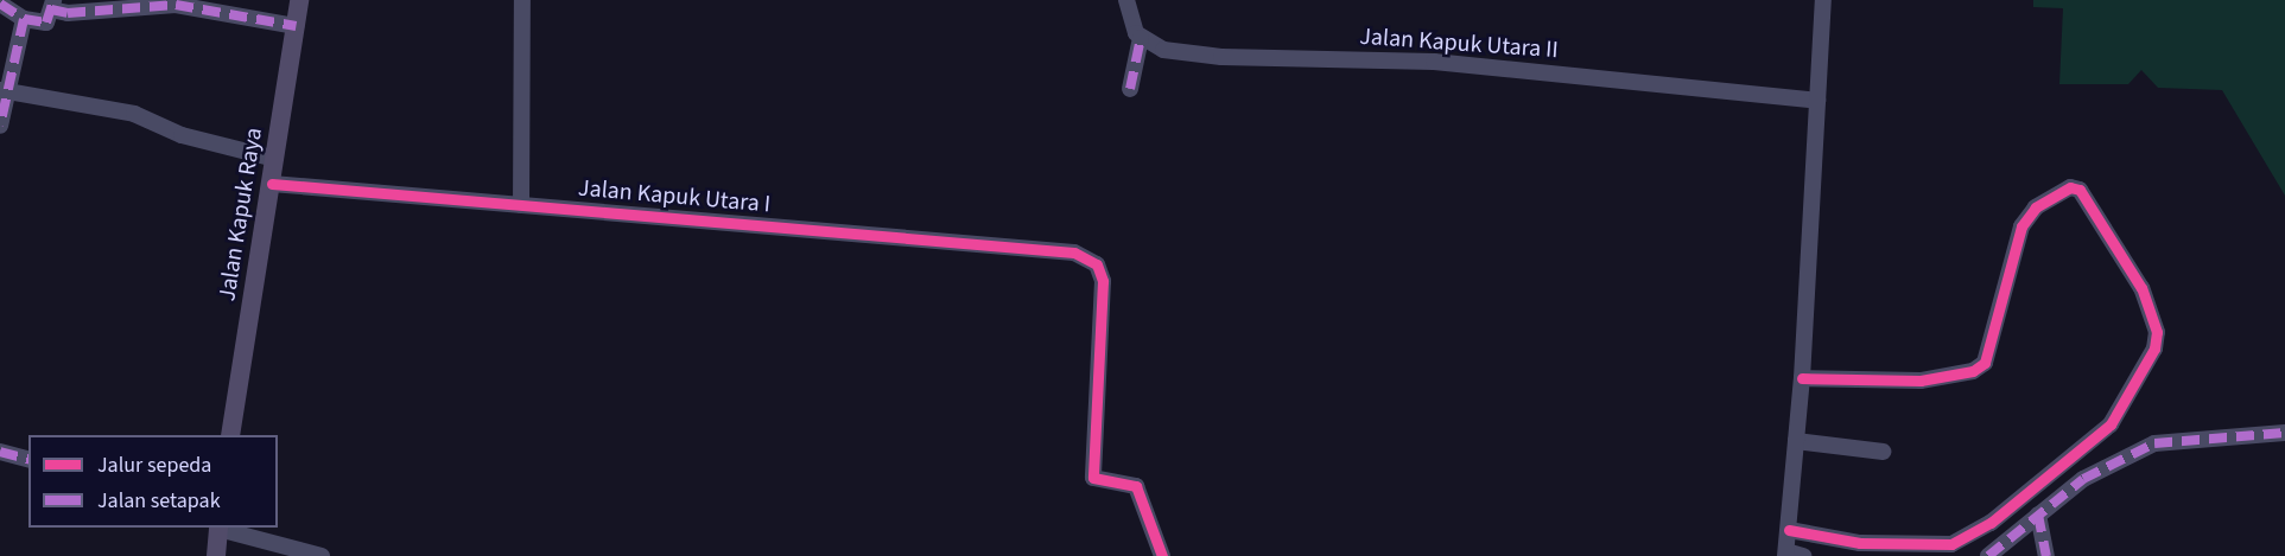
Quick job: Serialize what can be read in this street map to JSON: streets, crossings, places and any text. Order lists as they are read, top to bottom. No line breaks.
{"streets":{"main road":["Jalan Kapuk Raya"],"street":["Jalan Kapuk Utara II","Jalan Kapuk Utara I"]},"crossings":[["Jalan Kapuk Utara I","Jalan Kapuk Raya"]],"legend":["Jalur sepeda","Jalan setapak"]}
